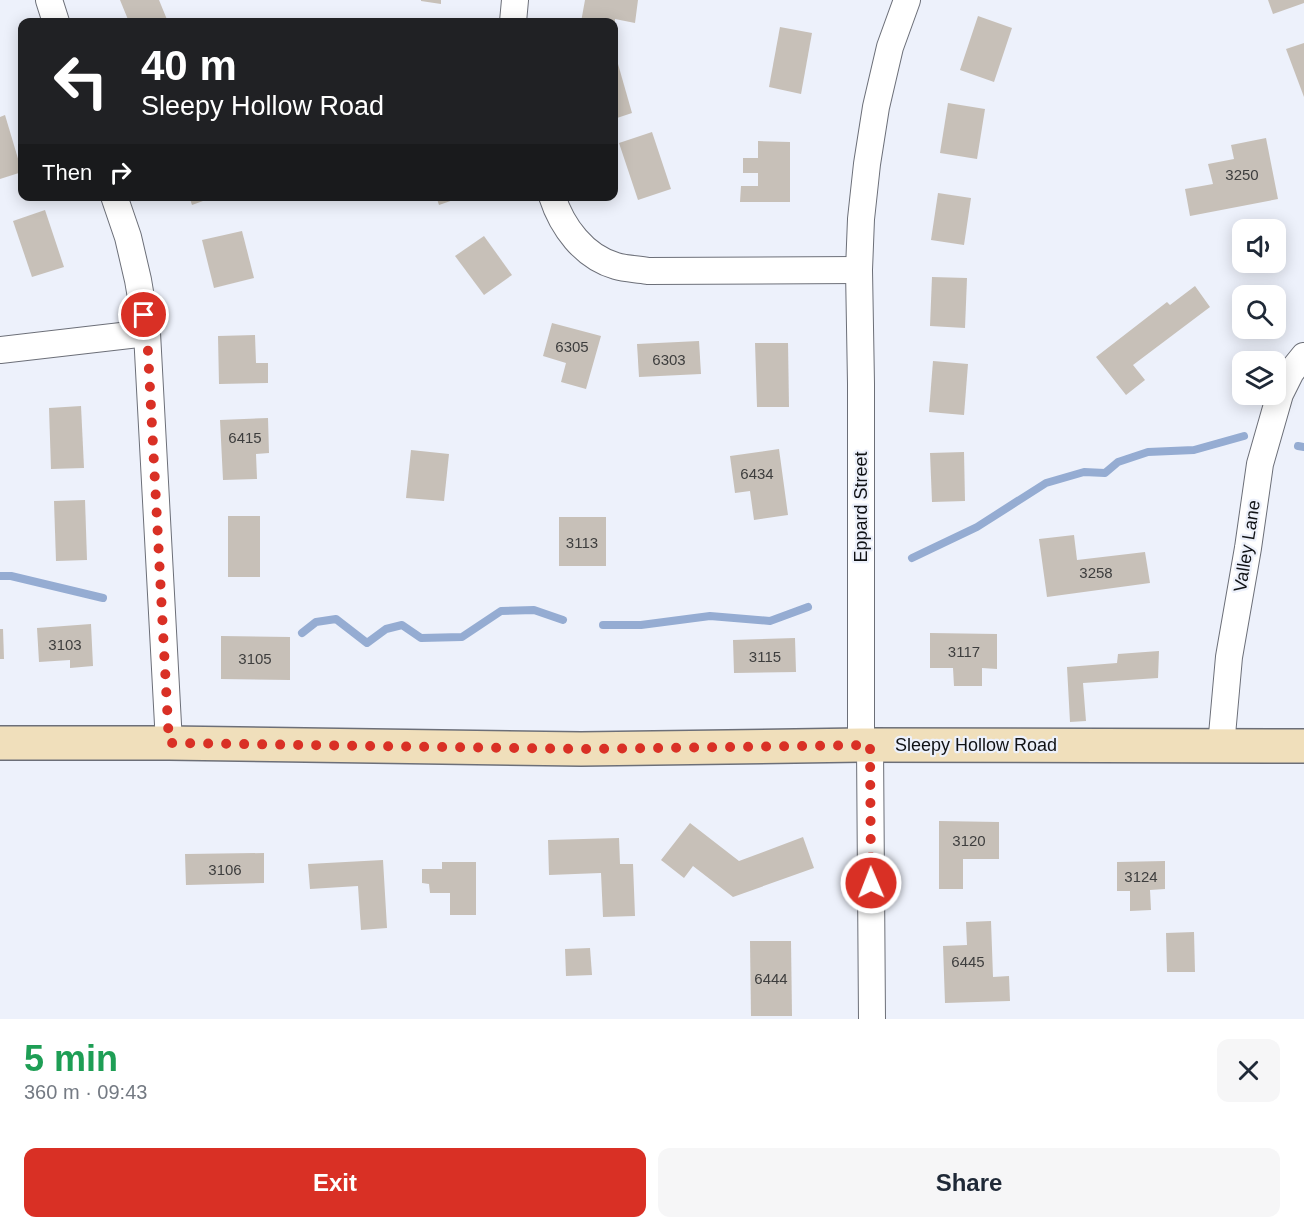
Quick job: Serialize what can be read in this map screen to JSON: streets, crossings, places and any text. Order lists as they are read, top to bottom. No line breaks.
{"streets":{"main road":["Sleepy Hollow Road"],"street":["Eppard Street","Valley Lane"]},"crossings":[["Eppard Street","Sleepy Hollow Road"],["Valley Lane","Sleepy Hollow Road"]],"house_numbers":["3250","6305","6303","6415","6434","3113","3258","3103","3117","3115","3105","3120","3106","3124","6445","6444"],"page":{"turn":["40 m","Sleepy Hollow Road"],"then":"Then","heading":["5 min","360 m · 09:43"],"buttons":["Exit","Share"]}}
